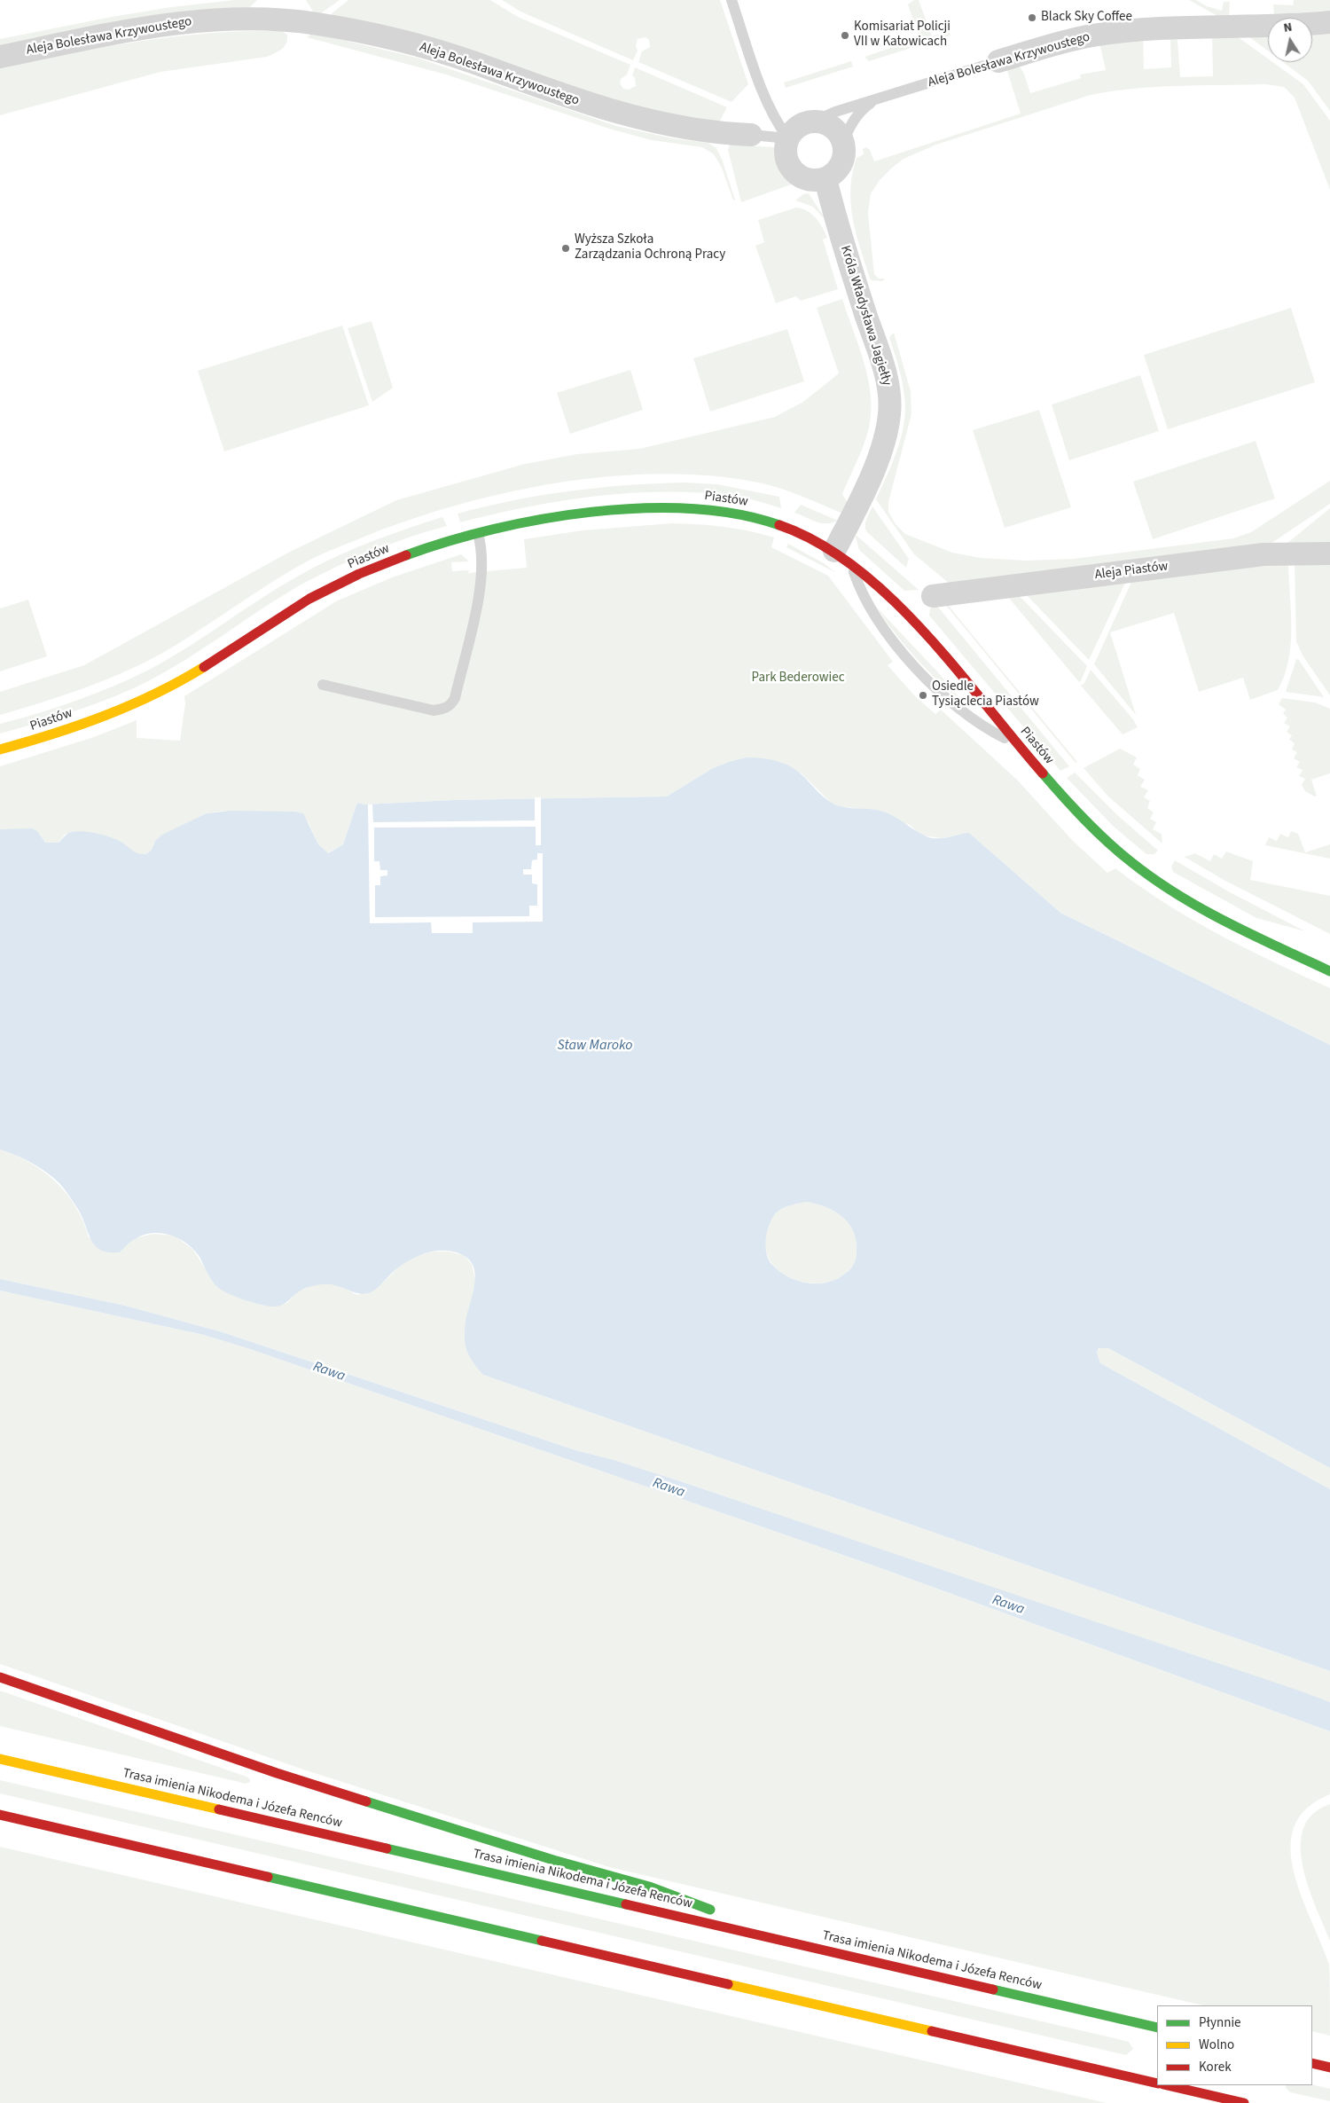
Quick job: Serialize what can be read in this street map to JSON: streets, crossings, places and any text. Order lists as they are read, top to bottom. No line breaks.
{"streets":{"main road":["Piastów","Trasa imienia Nikodema i Józefa Renców"],"street":["Aleja Bolesława Krzywoustego","Króla Władysława Jagiełły","Aleja Piastów"]},"crossings":[["Aleja Bolesława Krzywoustego","Króla Władysława Jagiełły"],["Króla Władysława Jagiełły","Piastów"]],"water":["Staw Maroko","Rawa"],"parks":["Park Bederowiec"],"places":["Black Sky Coffee","Komisariat Policji VII w Katowicach","Wyższa Szkoła Zarządzania Ochroną Pracy","Osiedle Tysiąclecia Piastów"],"legend":["Płynnie","Wolno","Korek"],"north":"top"}
